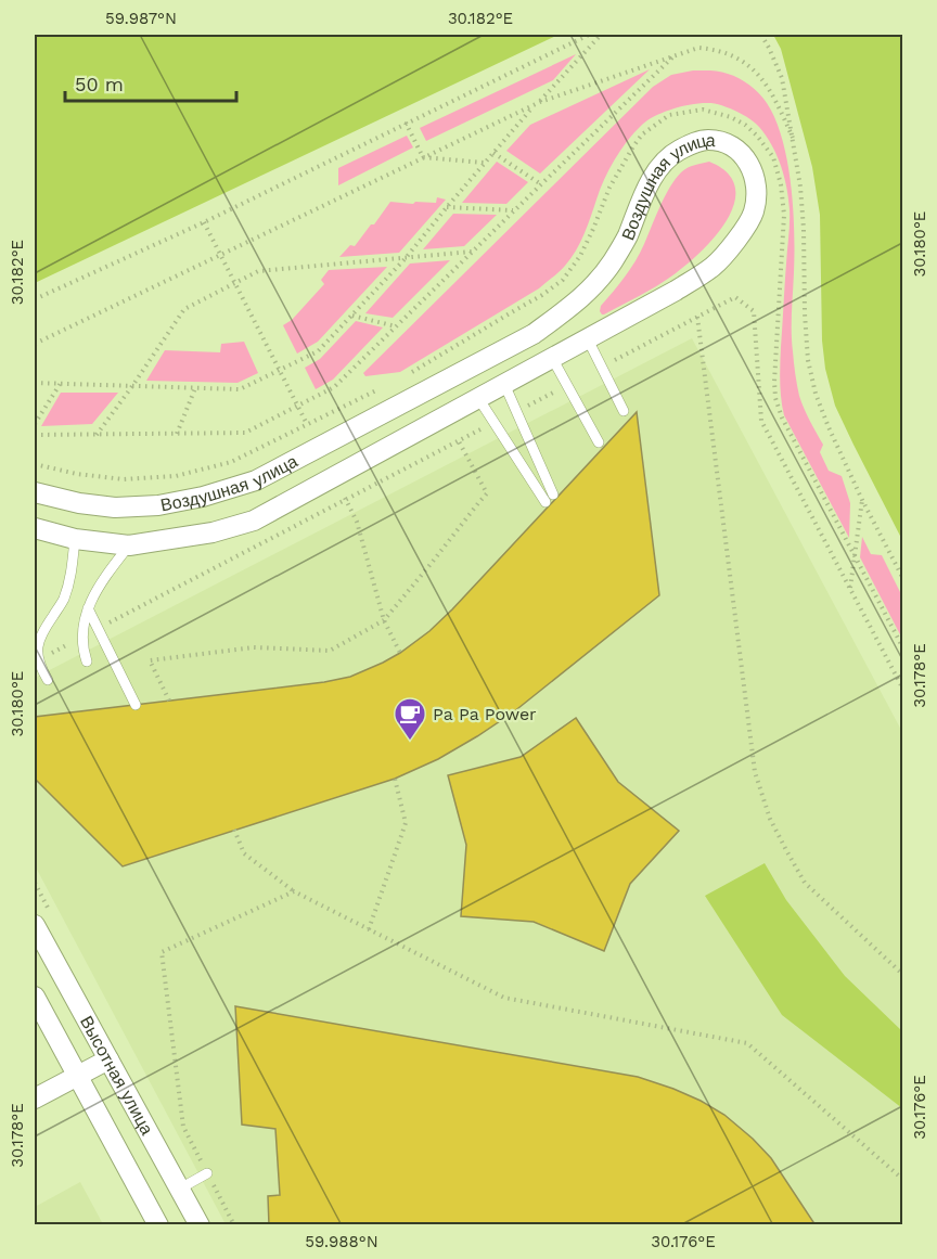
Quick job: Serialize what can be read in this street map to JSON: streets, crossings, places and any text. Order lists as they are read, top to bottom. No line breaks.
{"streets":{"street":["Воздушная улица","Высотная улица"]},"places":{"cafe":["Pa Pa Power"]},"scale_bar":"50 m","coordinates":["59.987°N","30.182°E","30.180°E","30.178°E","30.176°E","59.988°N"]}
